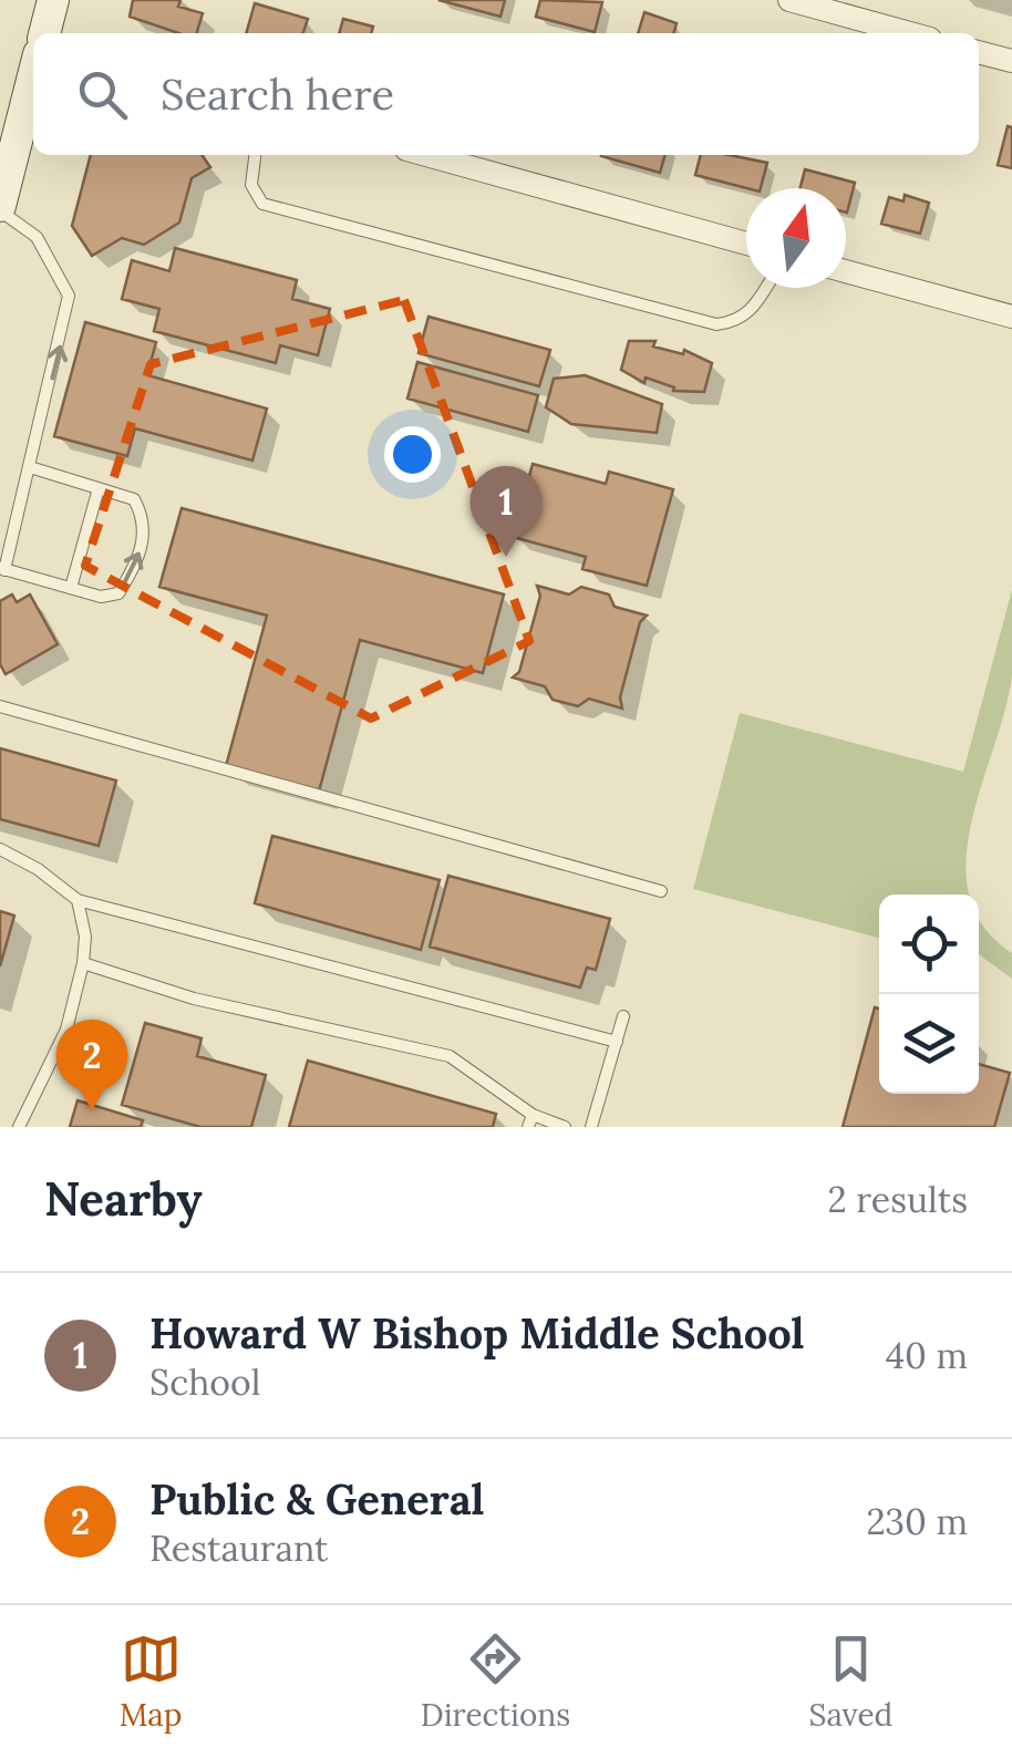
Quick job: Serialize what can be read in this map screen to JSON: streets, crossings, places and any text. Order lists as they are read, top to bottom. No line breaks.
{"north":"top","page":{"search":"Search here","pins":["1","2"],"heading":["Nearby","2 results"],"list":[{"mark":"1","name":"Howard W Bishop Middle School","note":"School","value":"40 m"},{"mark":"2","name":"Public & General","note":"Restaurant","value":"230 m"}],"nav":["Map","Directions","Saved"]}}
